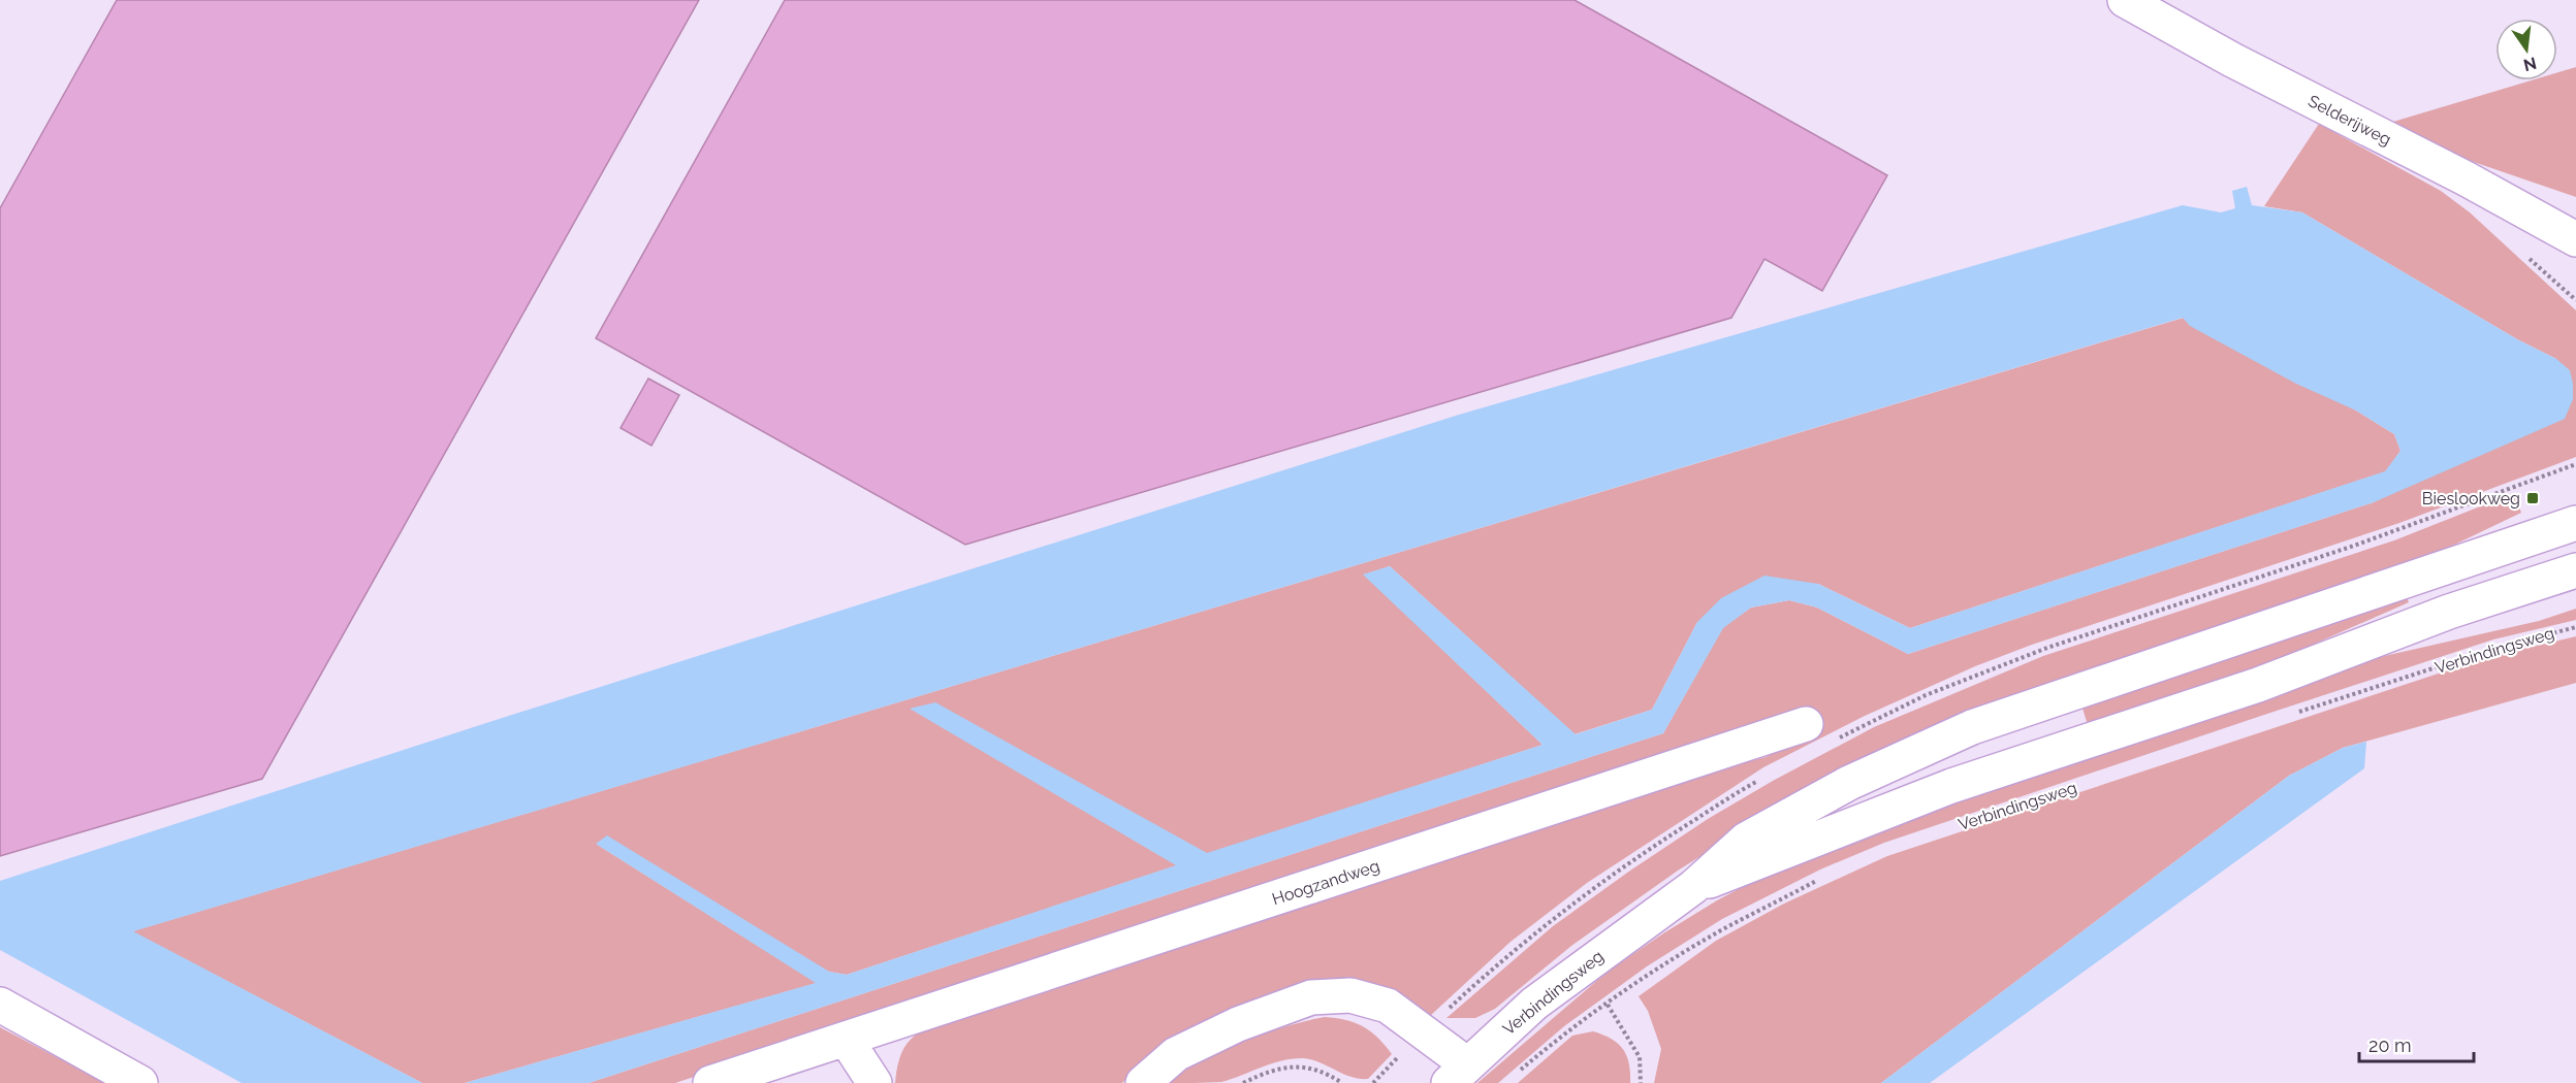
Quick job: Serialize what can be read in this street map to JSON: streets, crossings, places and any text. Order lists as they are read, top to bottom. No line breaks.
{"streets":{"street":["Selderijweg","Verbindingsweg","Hoogzandweg"]},"places":{"transit":["Bieslookweg"]},"scale_bar":"20 m","north":"bottom"}
